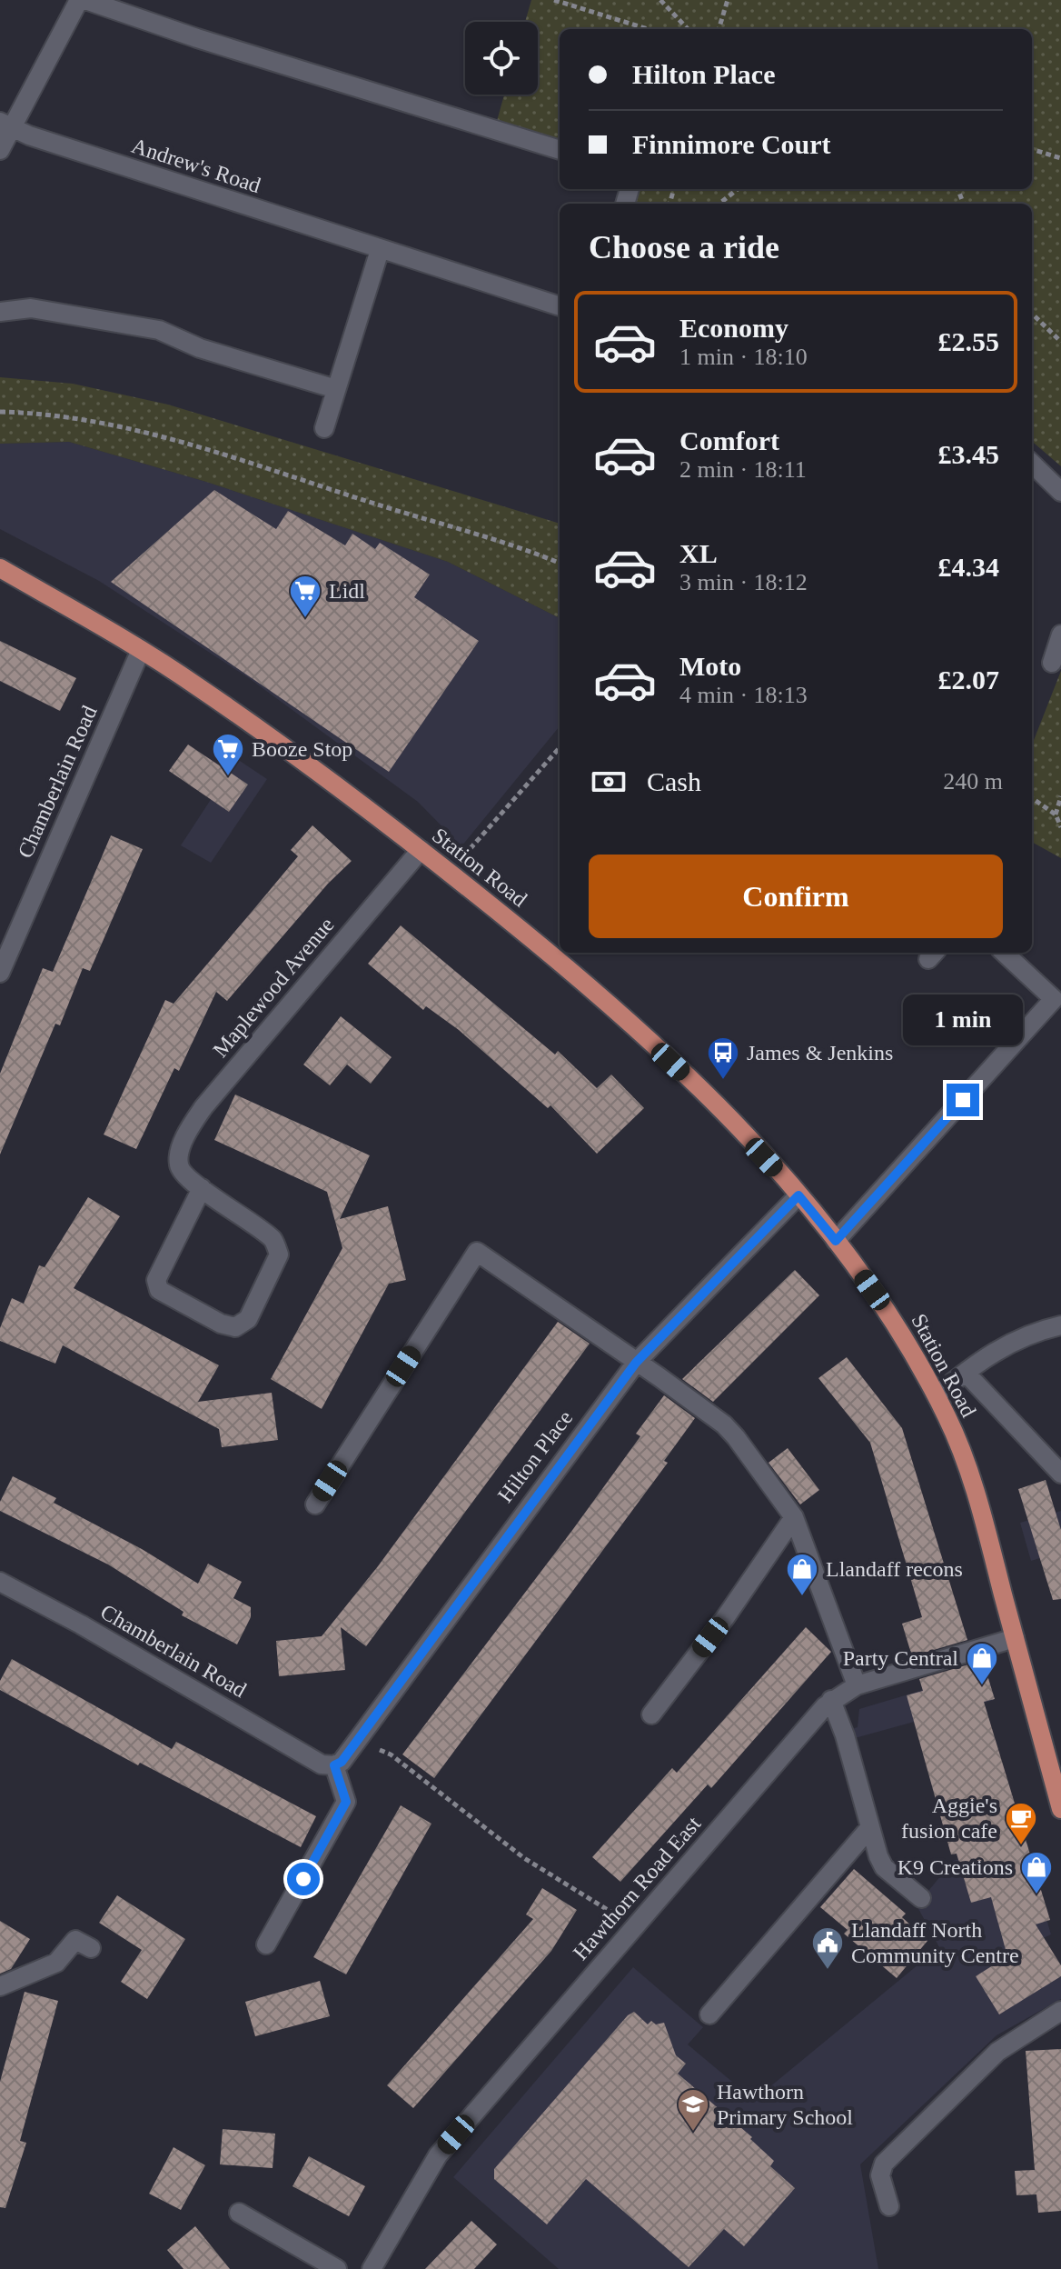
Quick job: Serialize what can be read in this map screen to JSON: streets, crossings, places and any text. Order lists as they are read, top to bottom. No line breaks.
{"streets":{"main road":["Station Road"],"street":["Andrew's Road","Chamberlain Road","Maplewood Avenue","Hilton Place","Hawthorn Road East"]},"crossings":[["Chamberlain Road","Station Road"],["Chamberlain Road","Hilton Place"],["Station Road","Maplewood Avenue"],["Station Road","Hilton Place"],["Station Road","Hawthorn Road East"]],"places":{"supermarket":["Lidl","Booze Stop"],"bus stop":["James & Jenkins"],"shop":["Llandaff recons","Party Central","K9 Creations"],"cafe":["Aggie's fusion cafe"],"public building":["Llandaff North Community Centre"],"school or university":["Hawthorn Primary School"]},"page":{"banner":["Hilton Place","Finnimore Court"],"heading":"Choose a ride","list":[{"name":"Economy","note":"1 min · 18:10","value":"£2.55"},{"name":"Comfort","note":"2 min · 18:11","value":"£3.45"},{"name":"XL","note":"3 min · 18:12","value":"£4.34"},{"name":"Moto","note":"4 min · 18:13","value":"£2.07"}],"pay":["Cash","240 m"],"buttons":"Confirm","bubble":"1 min"}}
